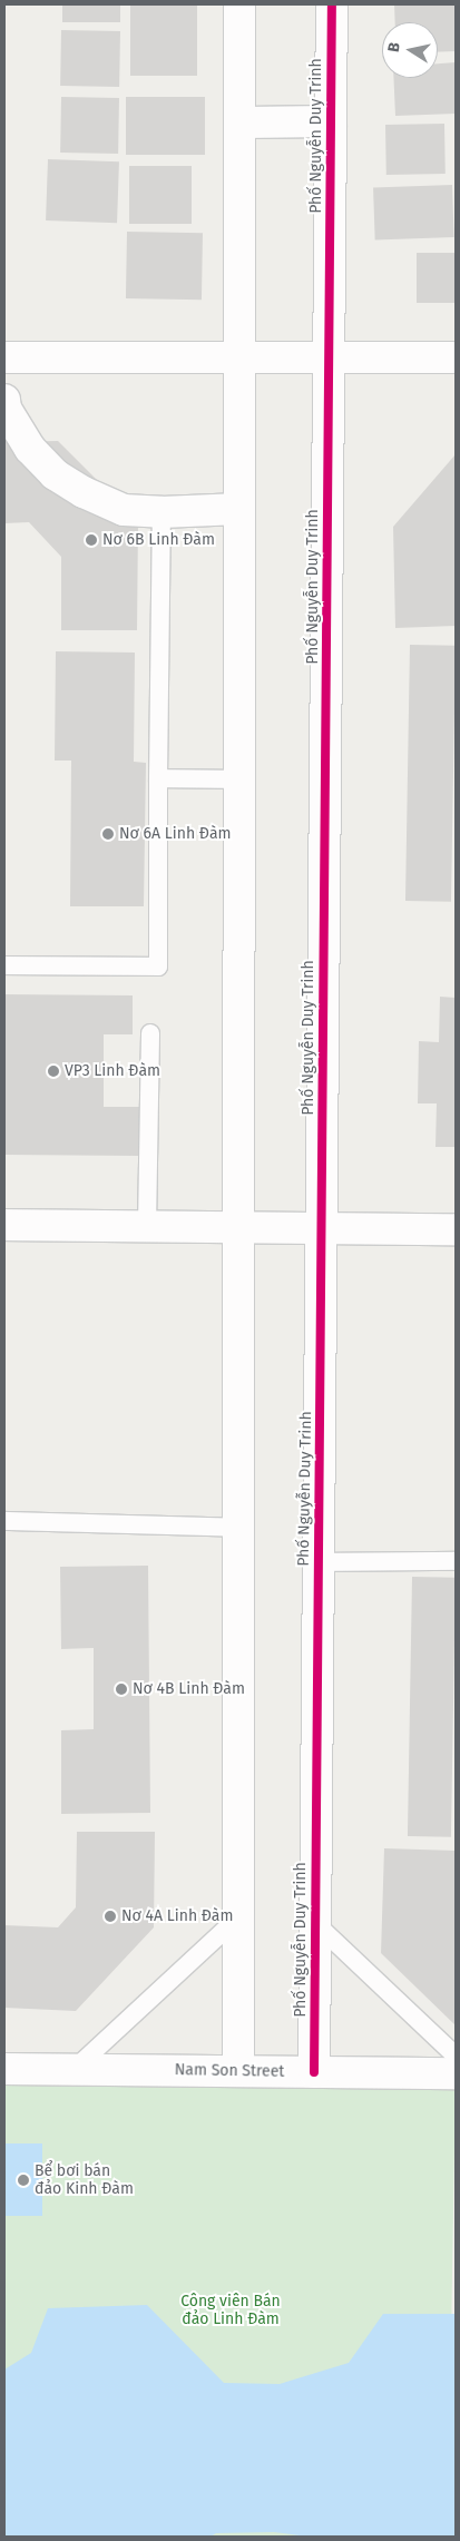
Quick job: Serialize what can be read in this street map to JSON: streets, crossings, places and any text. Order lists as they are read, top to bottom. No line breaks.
{"streets":{"street":["Phố Nguyễn Duy Trinh","Nam Son Street"]},"crossings":[["Phố Nguyễn Duy Trinh","Nam Son Street"]],"parks":["Công viên Bán đảo Linh Đàm"],"places":["Nơ 6B Linh Đàm","Nơ 6A Linh Đàm","VP3 Linh Đàm","Nơ 4B Linh Đàm","Nơ 4A Linh Đàm","Bể bơi bán đảo Kinh Đàm"],"north":"left"}
